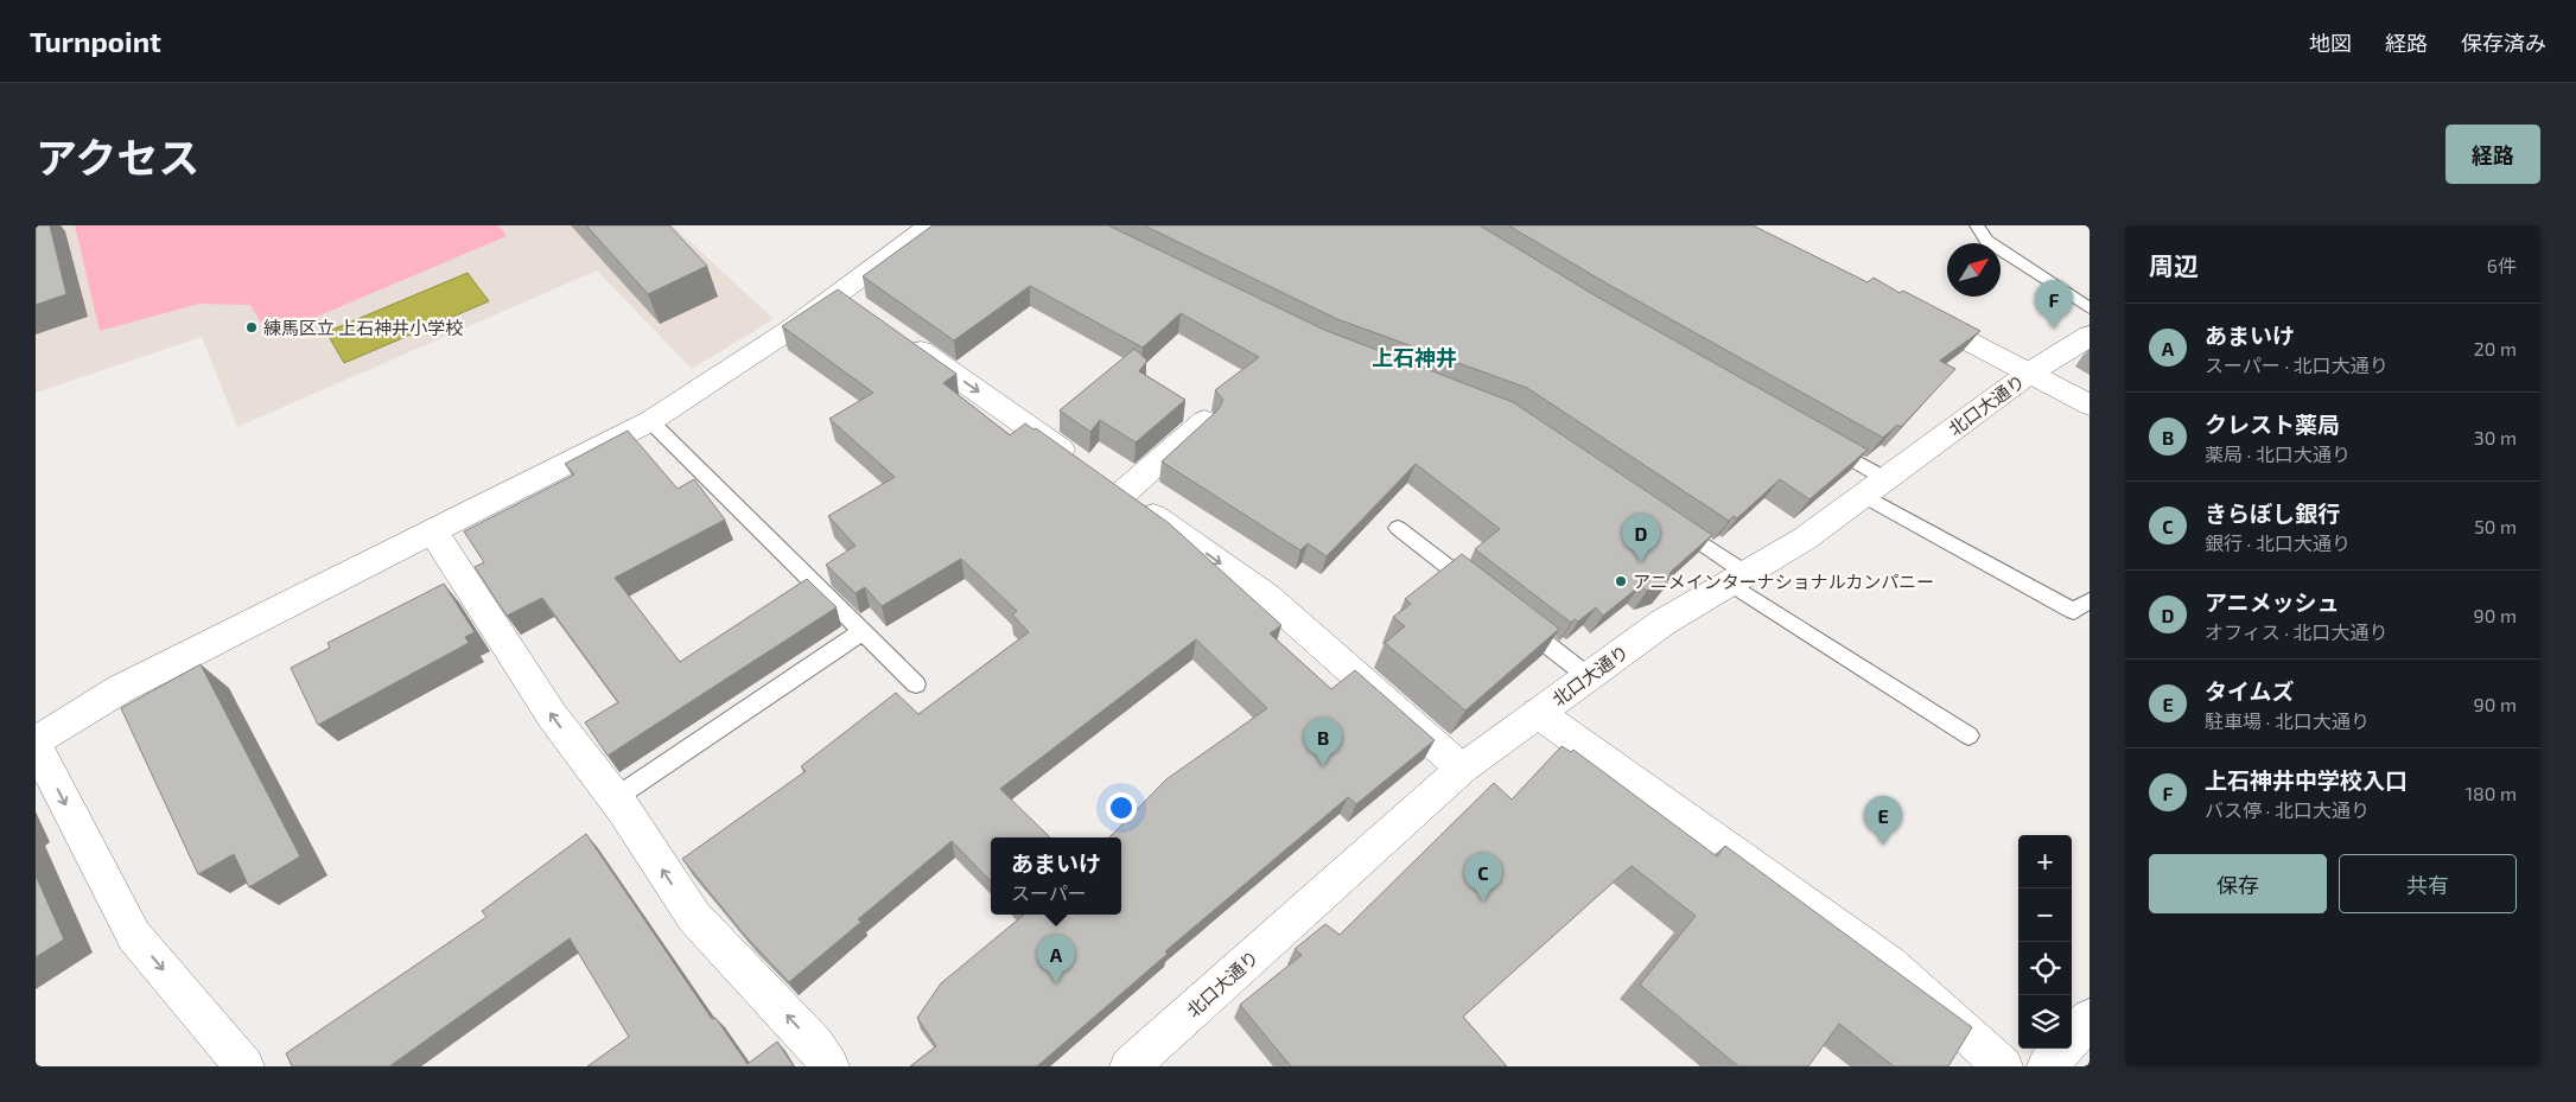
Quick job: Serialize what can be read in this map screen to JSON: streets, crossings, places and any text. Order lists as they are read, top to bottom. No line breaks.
{"streets":{"street":["北口大通り"]},"districts":["上石神井"],"places":["練馬区立 上石神井小学校","アニメインターナショナルカンパニー"],"north":"top right","page":{"header":"Turnpoint","nav":["地図","経路","保存済み"],"title":"アクセス","buttons":["経路",["保存","共有"]],"heading":["周辺","6件"],"pins":["F","D","B","E","C","A"],"list":[{"mark":"A","name":"あまいけ","note":"スーパー · 北口大通り","value":"20 m"},{"mark":"B","name":"クレスト薬局","note":"薬局 · 北口大通り","value":"30 m"},{"mark":"C","name":"きらぼし銀行","note":"銀行 · 北口大通り","value":"50 m"},{"mark":"D","name":"アニメッシュ","note":"オフィス · 北口大通り","value":"90 m"},{"mark":"E","name":"タイムズ","note":"駐車場 · 北口大通り","value":"90 m"},{"mark":"F","name":"上石神井中学校入口","note":"バス停 · 北口大通り","value":"180 m"}],"map_buttons":["+","−"],"popup":["あまいけ","スーパー"]}}
